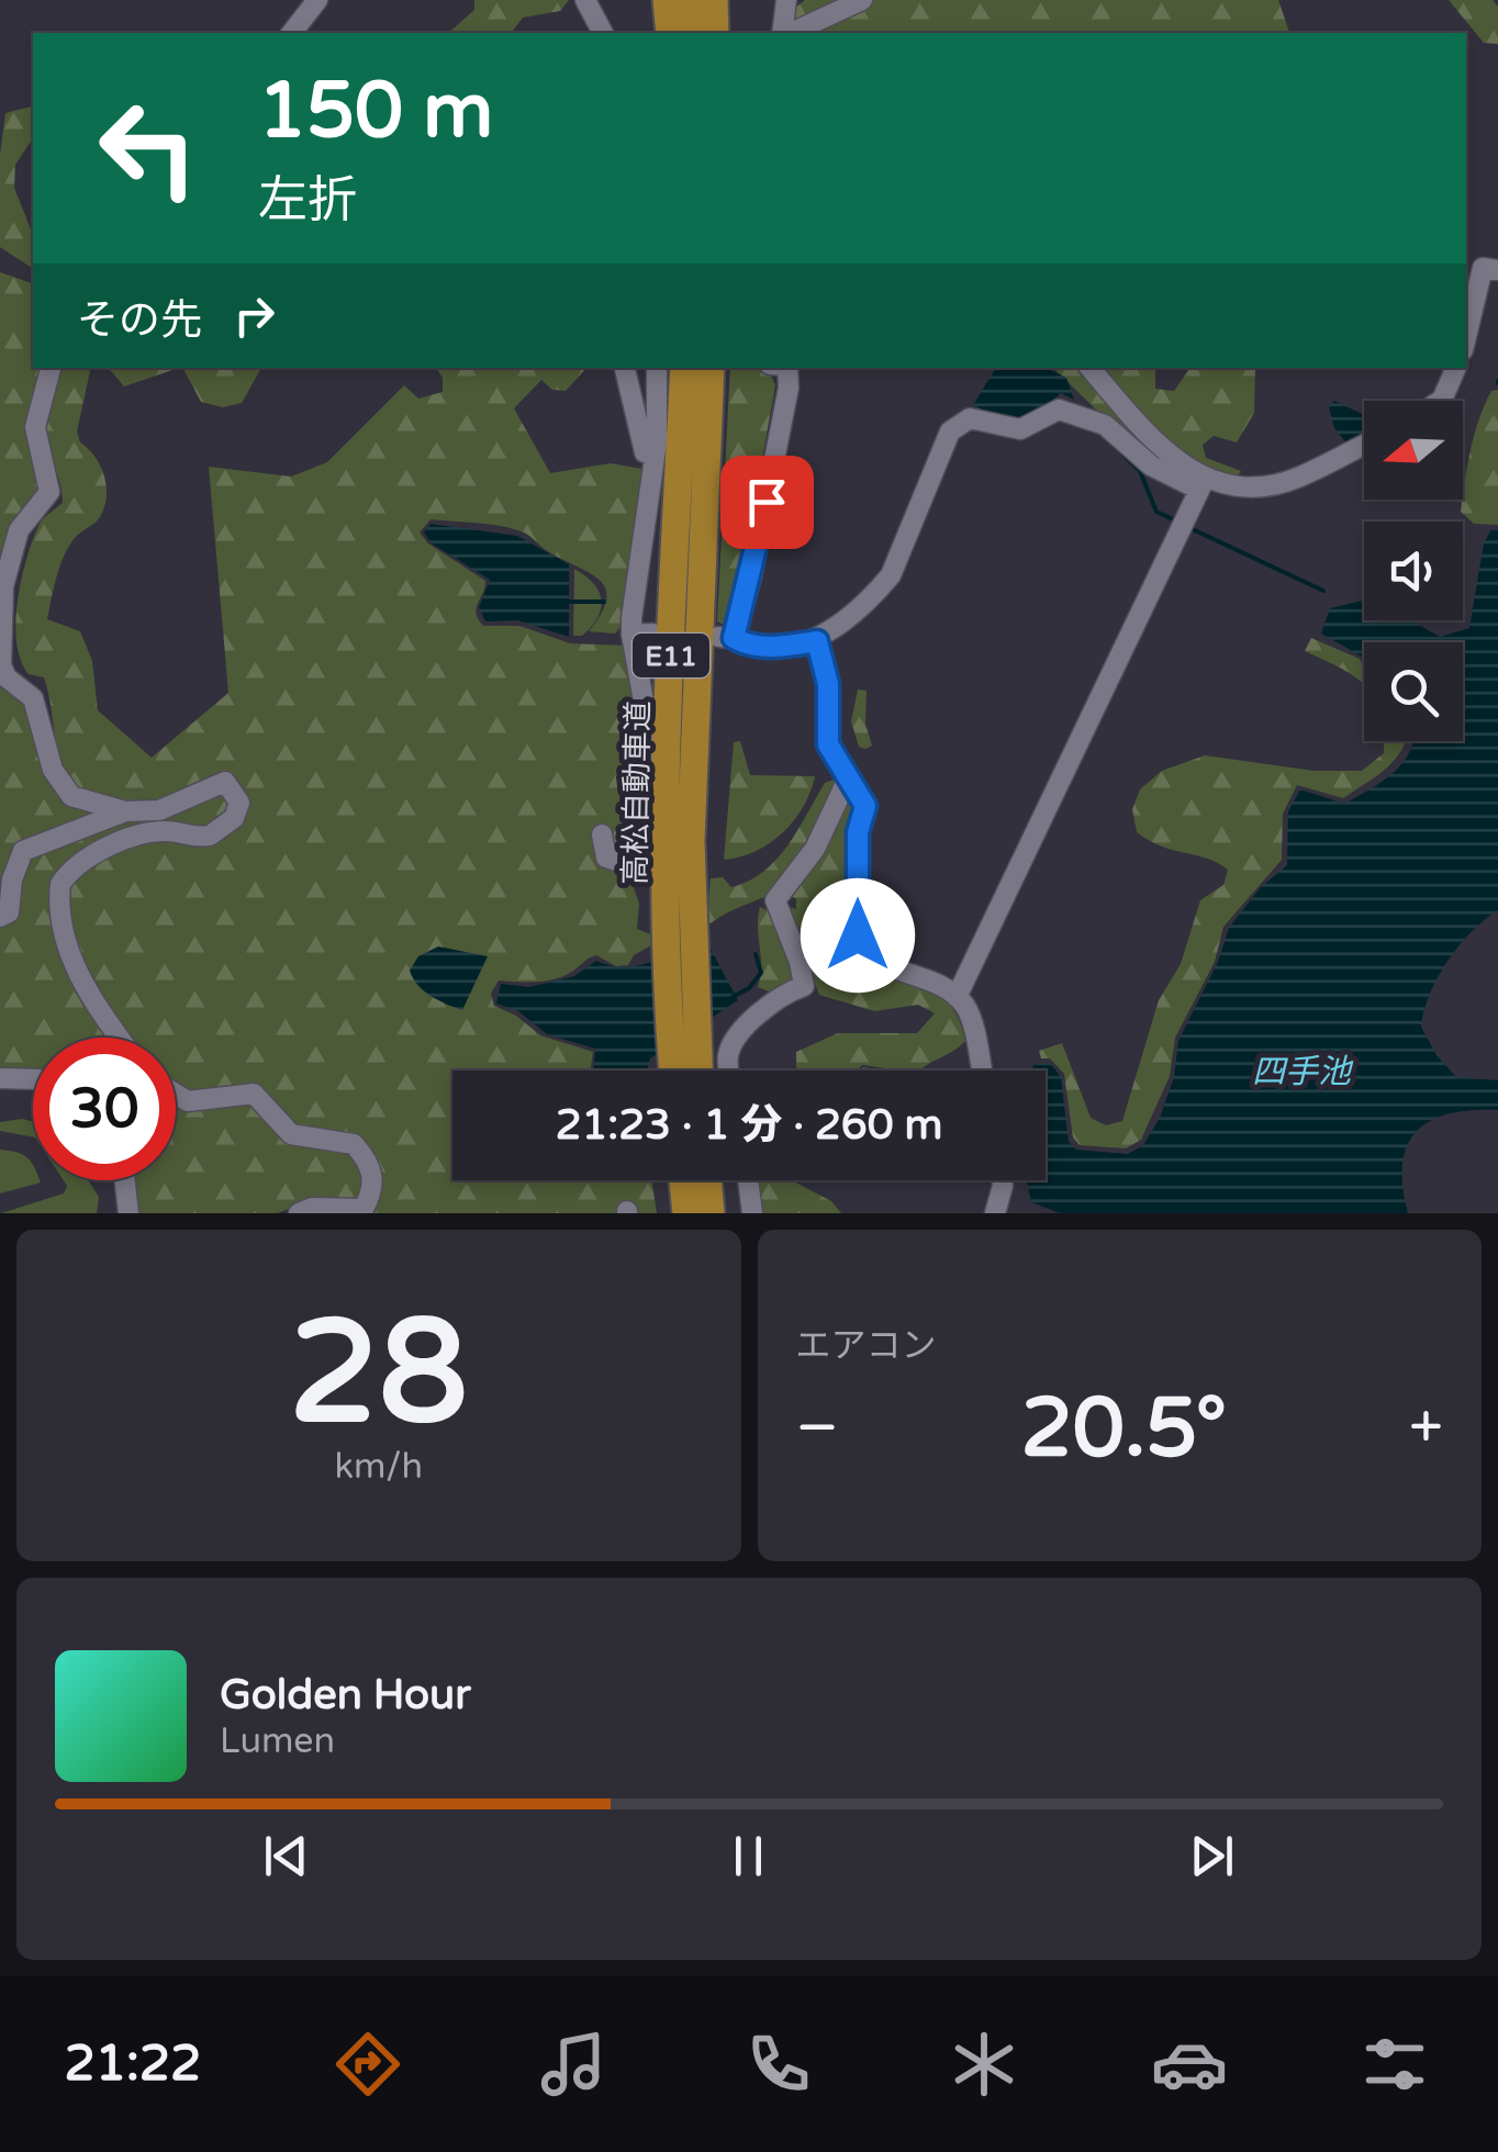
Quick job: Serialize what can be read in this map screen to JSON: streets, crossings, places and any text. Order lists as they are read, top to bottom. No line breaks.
{"streets":{"highway":["E11","高松自動車道"]},"water":["四手池"],"north":"left","page":{"turn":["150 m","左折"],"then":"その先","limit":"30","trip":"21:23 · 1 分 · 260 m","tile":[["28","km/h"],"エアコン"],"heat":["−","20.5°","+"],"song":["Golden Hour","Lumen"],"tabs":"21:22"}}
